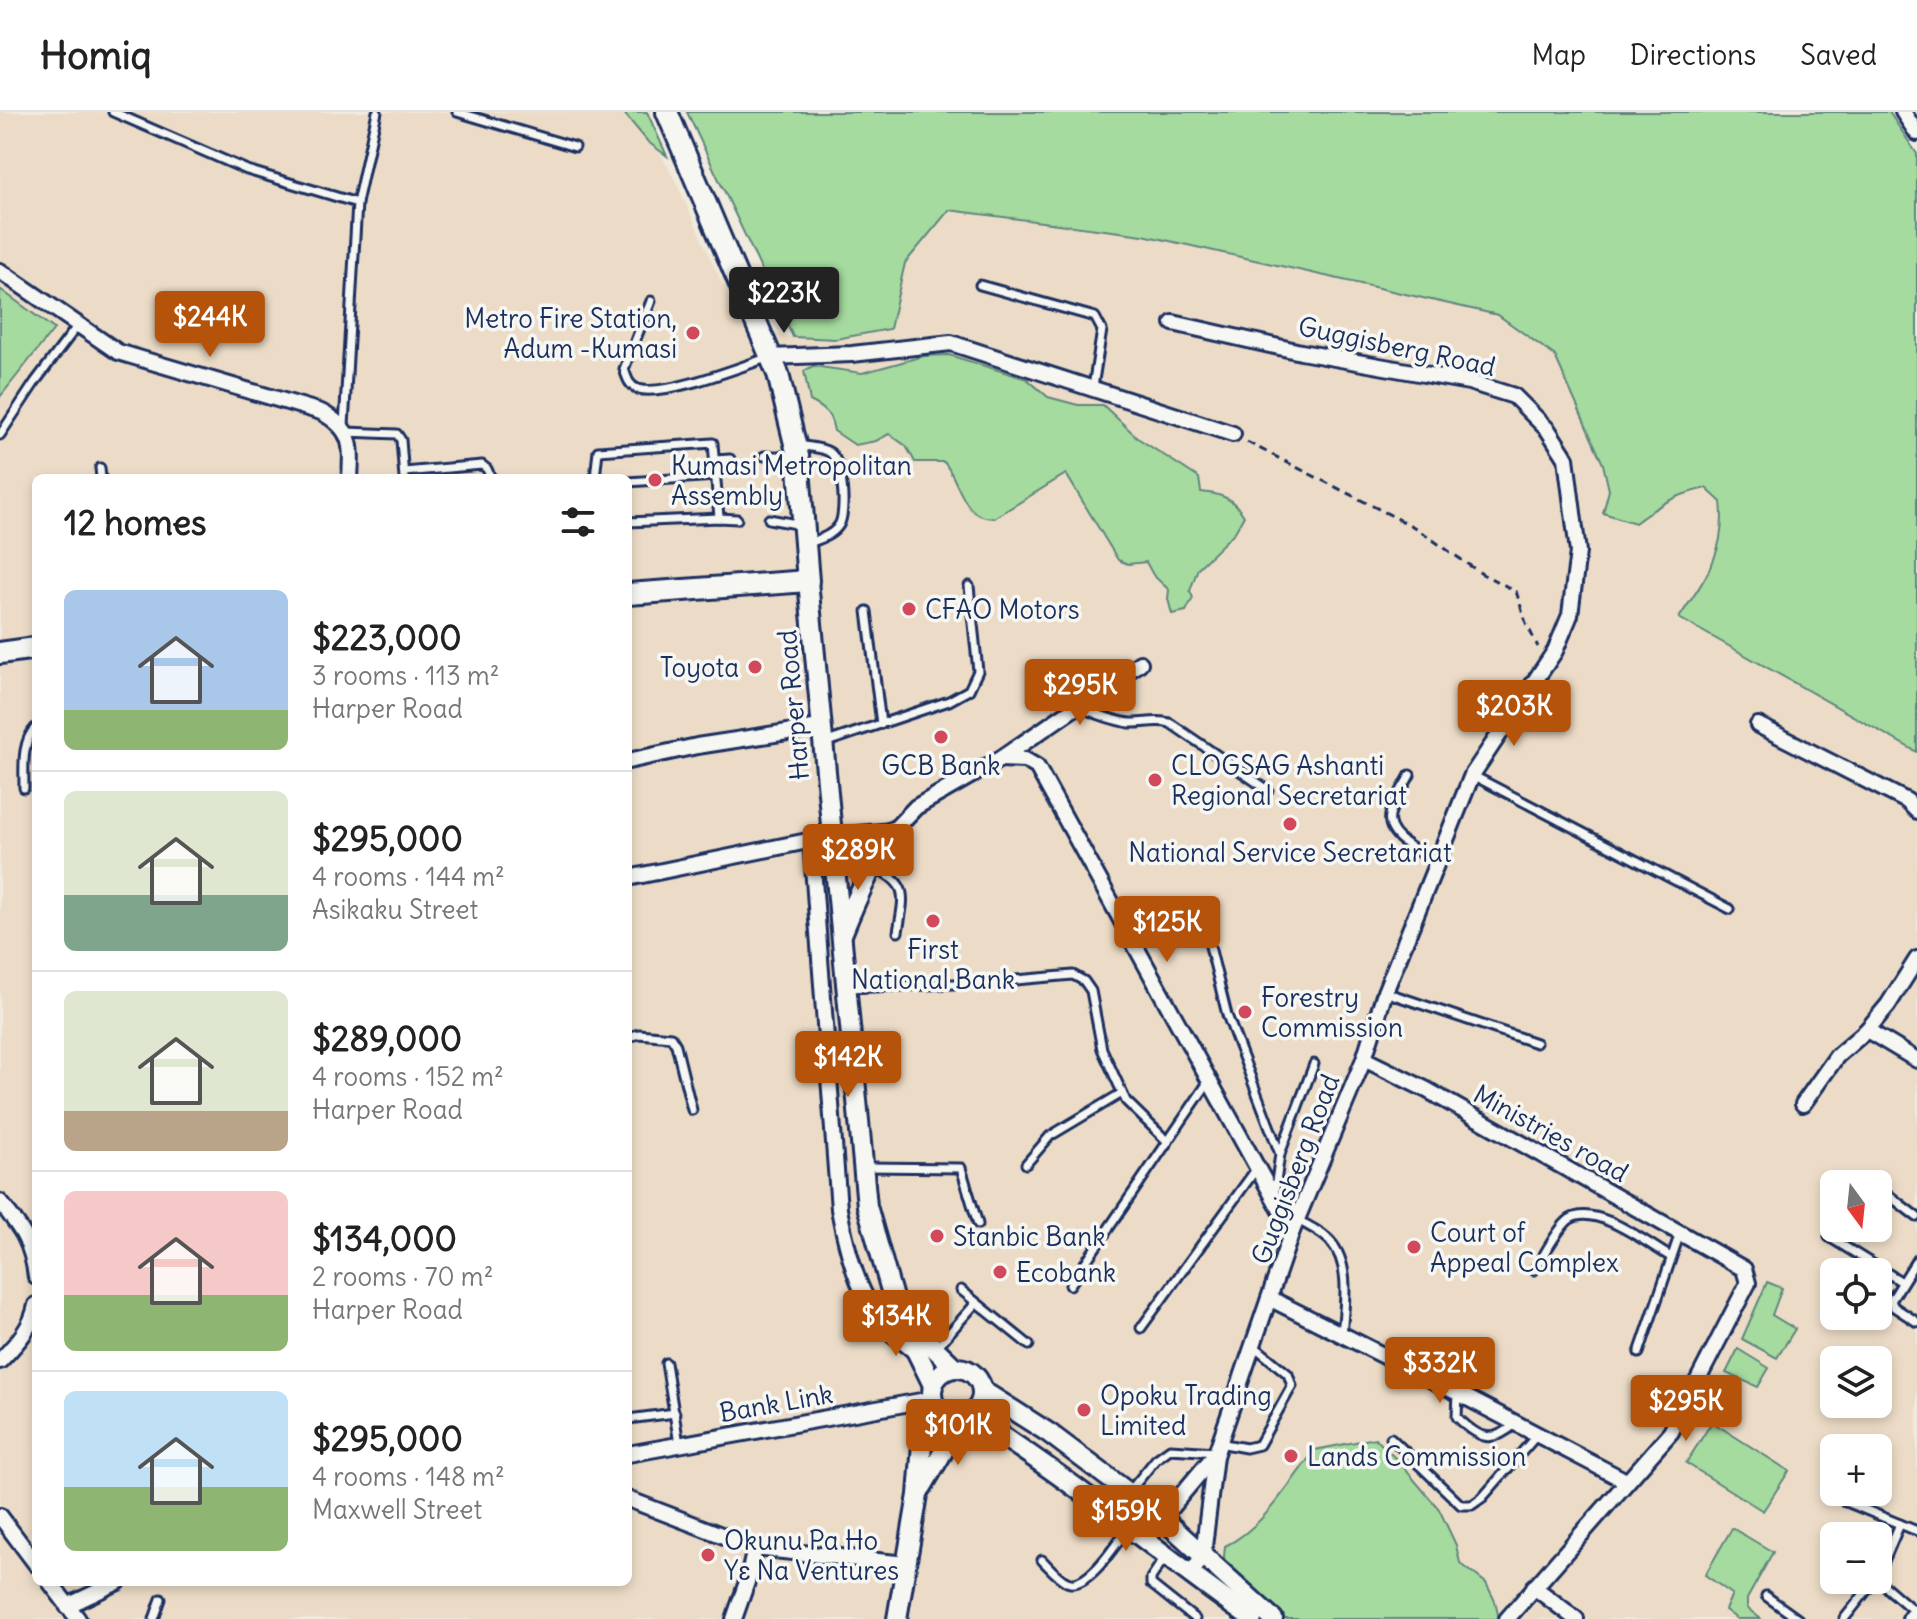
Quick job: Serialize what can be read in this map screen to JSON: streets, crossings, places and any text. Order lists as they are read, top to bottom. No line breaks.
{"streets":{"main road":["Harper Road"],"street":["Guggisberg Road","Ministries road","Bank Link"]},"crossings":[["Guggisberg Road","Ministries road"],["Harper Road","Bank Link"]],"places":["Metro Fire Station, Adum -Kumasi","Kumasi Metropolitan Assembly","CFAO Motors","Toyota","GCB Bank","CLOGSAG Ashanti Regional Secretariat","National Service Secretariat","First National Bank","Forestry Commission","Stanbic Bank","Court of Appeal Complex","Ecobank","Opoku Trading Limited","Lands Commission","Okunu Pa Ho Yɛ Na Ventures"],"north":"bottom","page":{"header":"Homiq","nav":["Map","Directions","Saved"],"price":["$223K","$244K","$295K","$203K","$289K","$125K","$142K","$134K","$332K","$295K","$101K","$159K"],"heading":"12 homes","list":[{"name":"$223,000","note":"3 rooms · 113 m² · Harper Road"},{"name":"$295,000","note":"4 rooms · 144 m² · Asikaku Street"},{"name":"$289,000","note":"4 rooms · 152 m² · Harper Road"},{"name":"$134,000","note":"2 rooms · 70 m² · Harper Road"},{"name":"$295,000","note":"4 rooms · 148 m² · Maxwell Street"}],"map_buttons":["+","−"]}}
